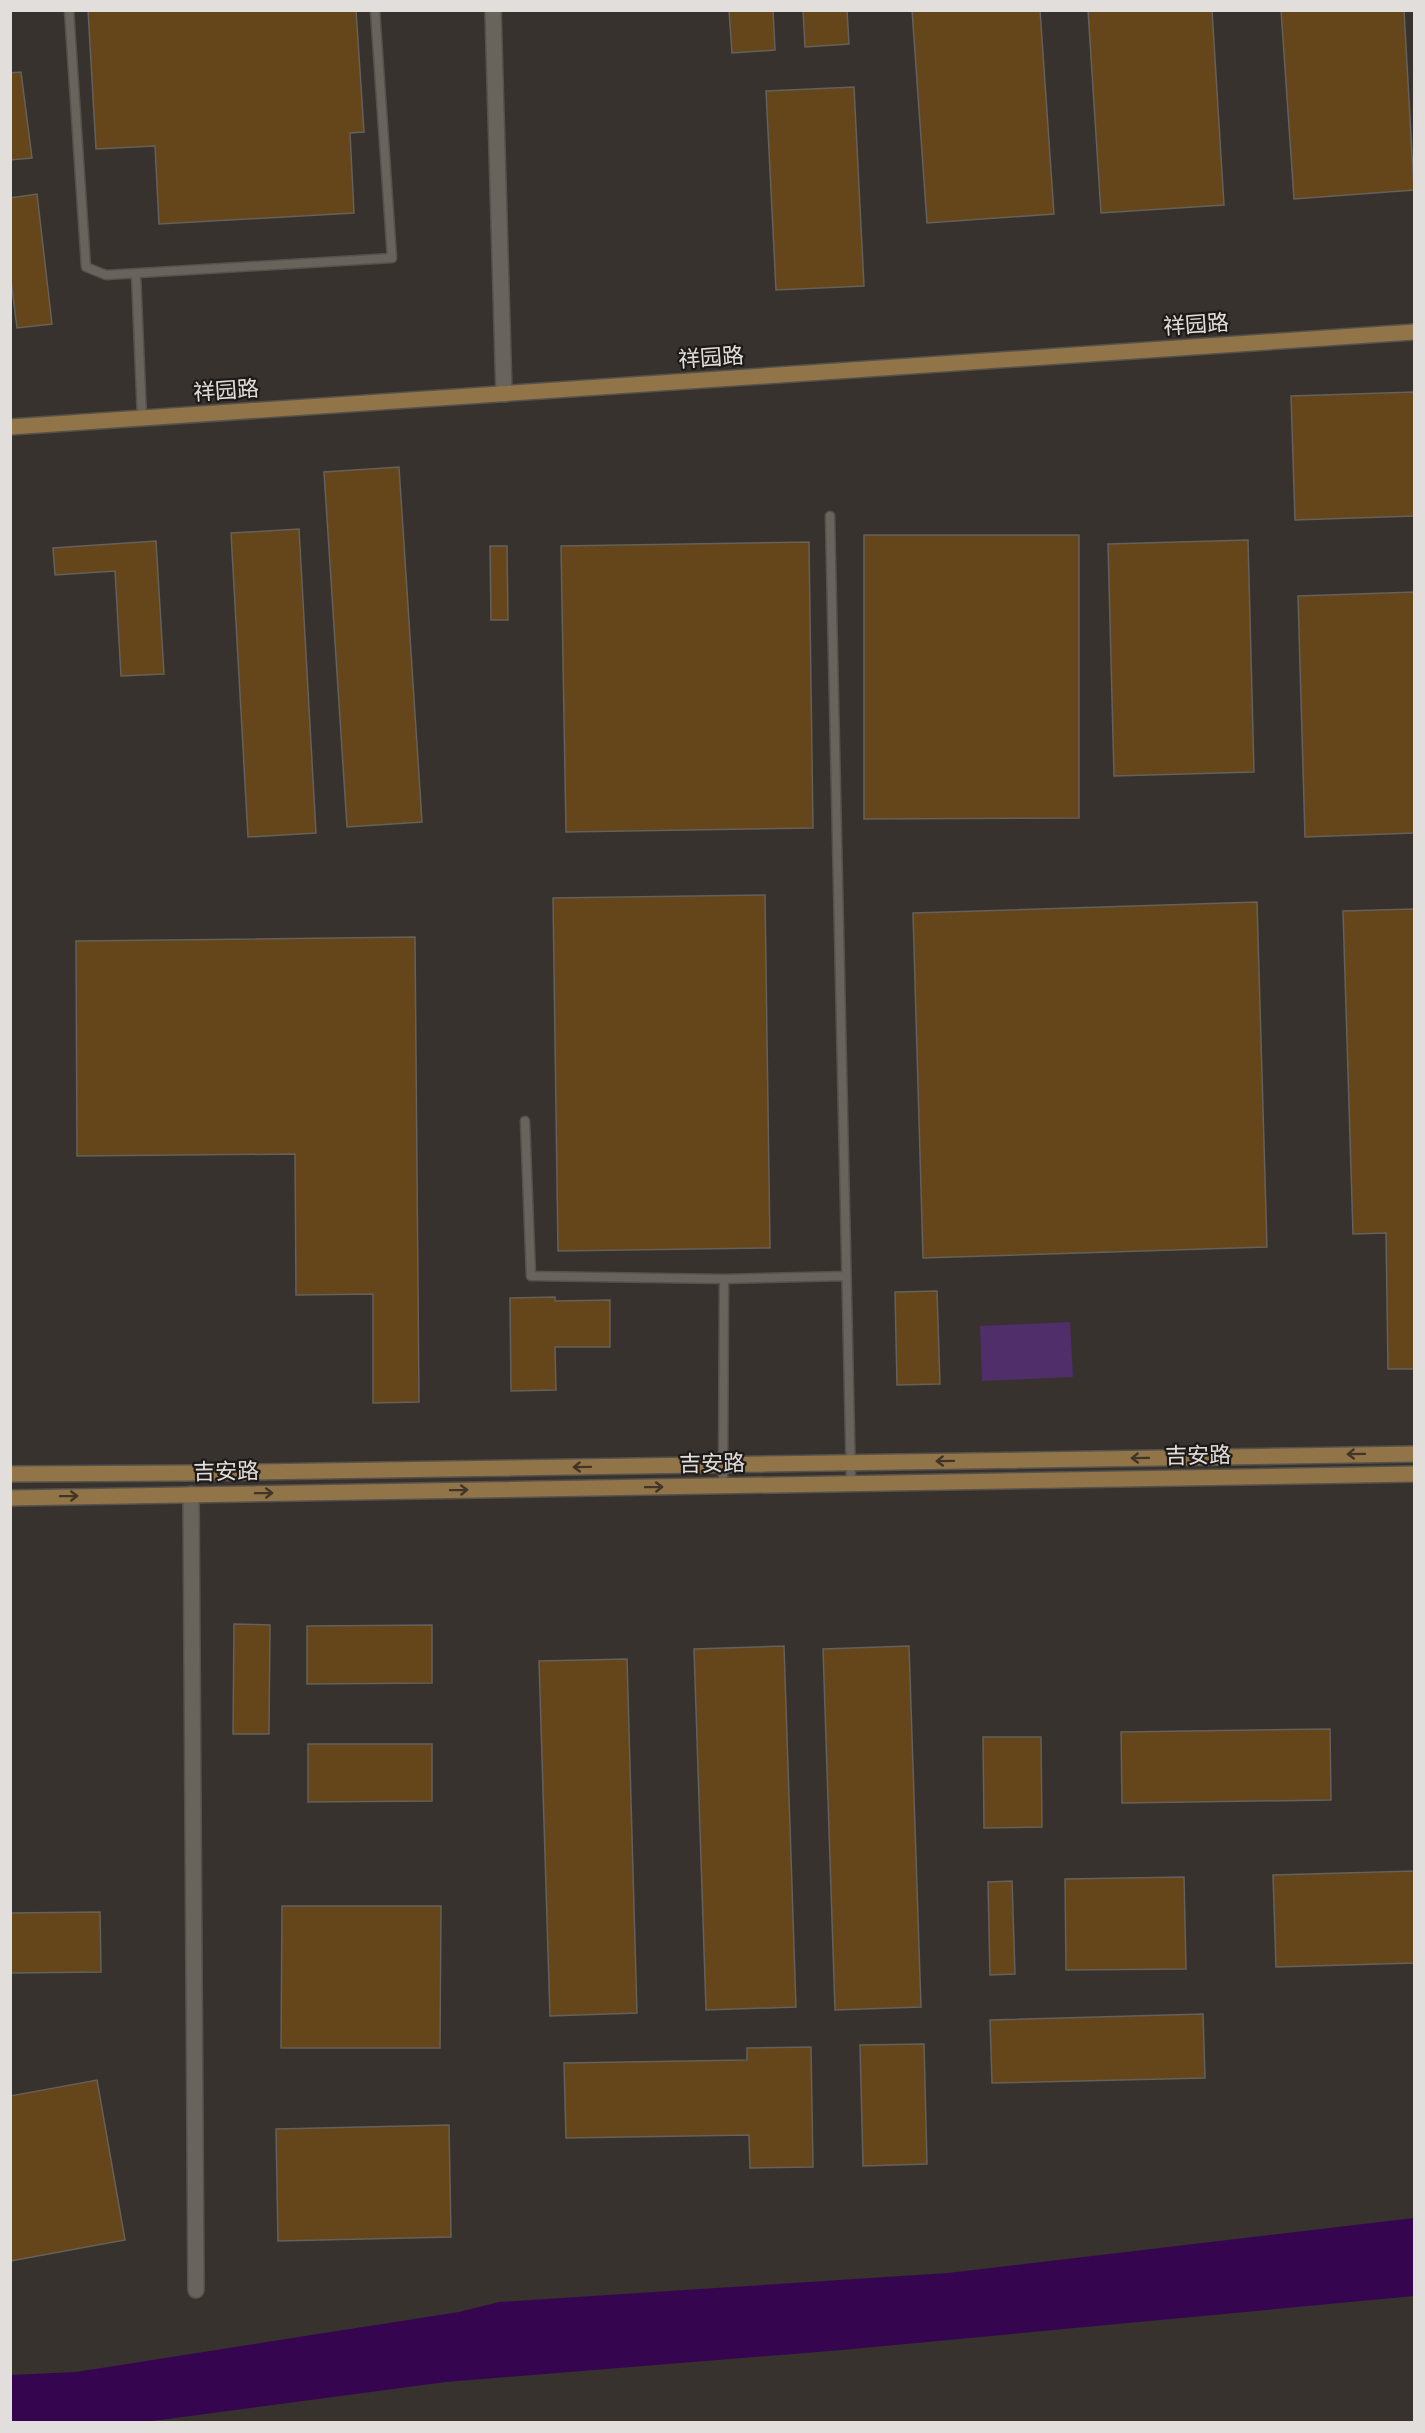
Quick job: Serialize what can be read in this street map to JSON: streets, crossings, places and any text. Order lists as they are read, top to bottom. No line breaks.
{"streets":{"street":["祥园路","吉安路"]}}
